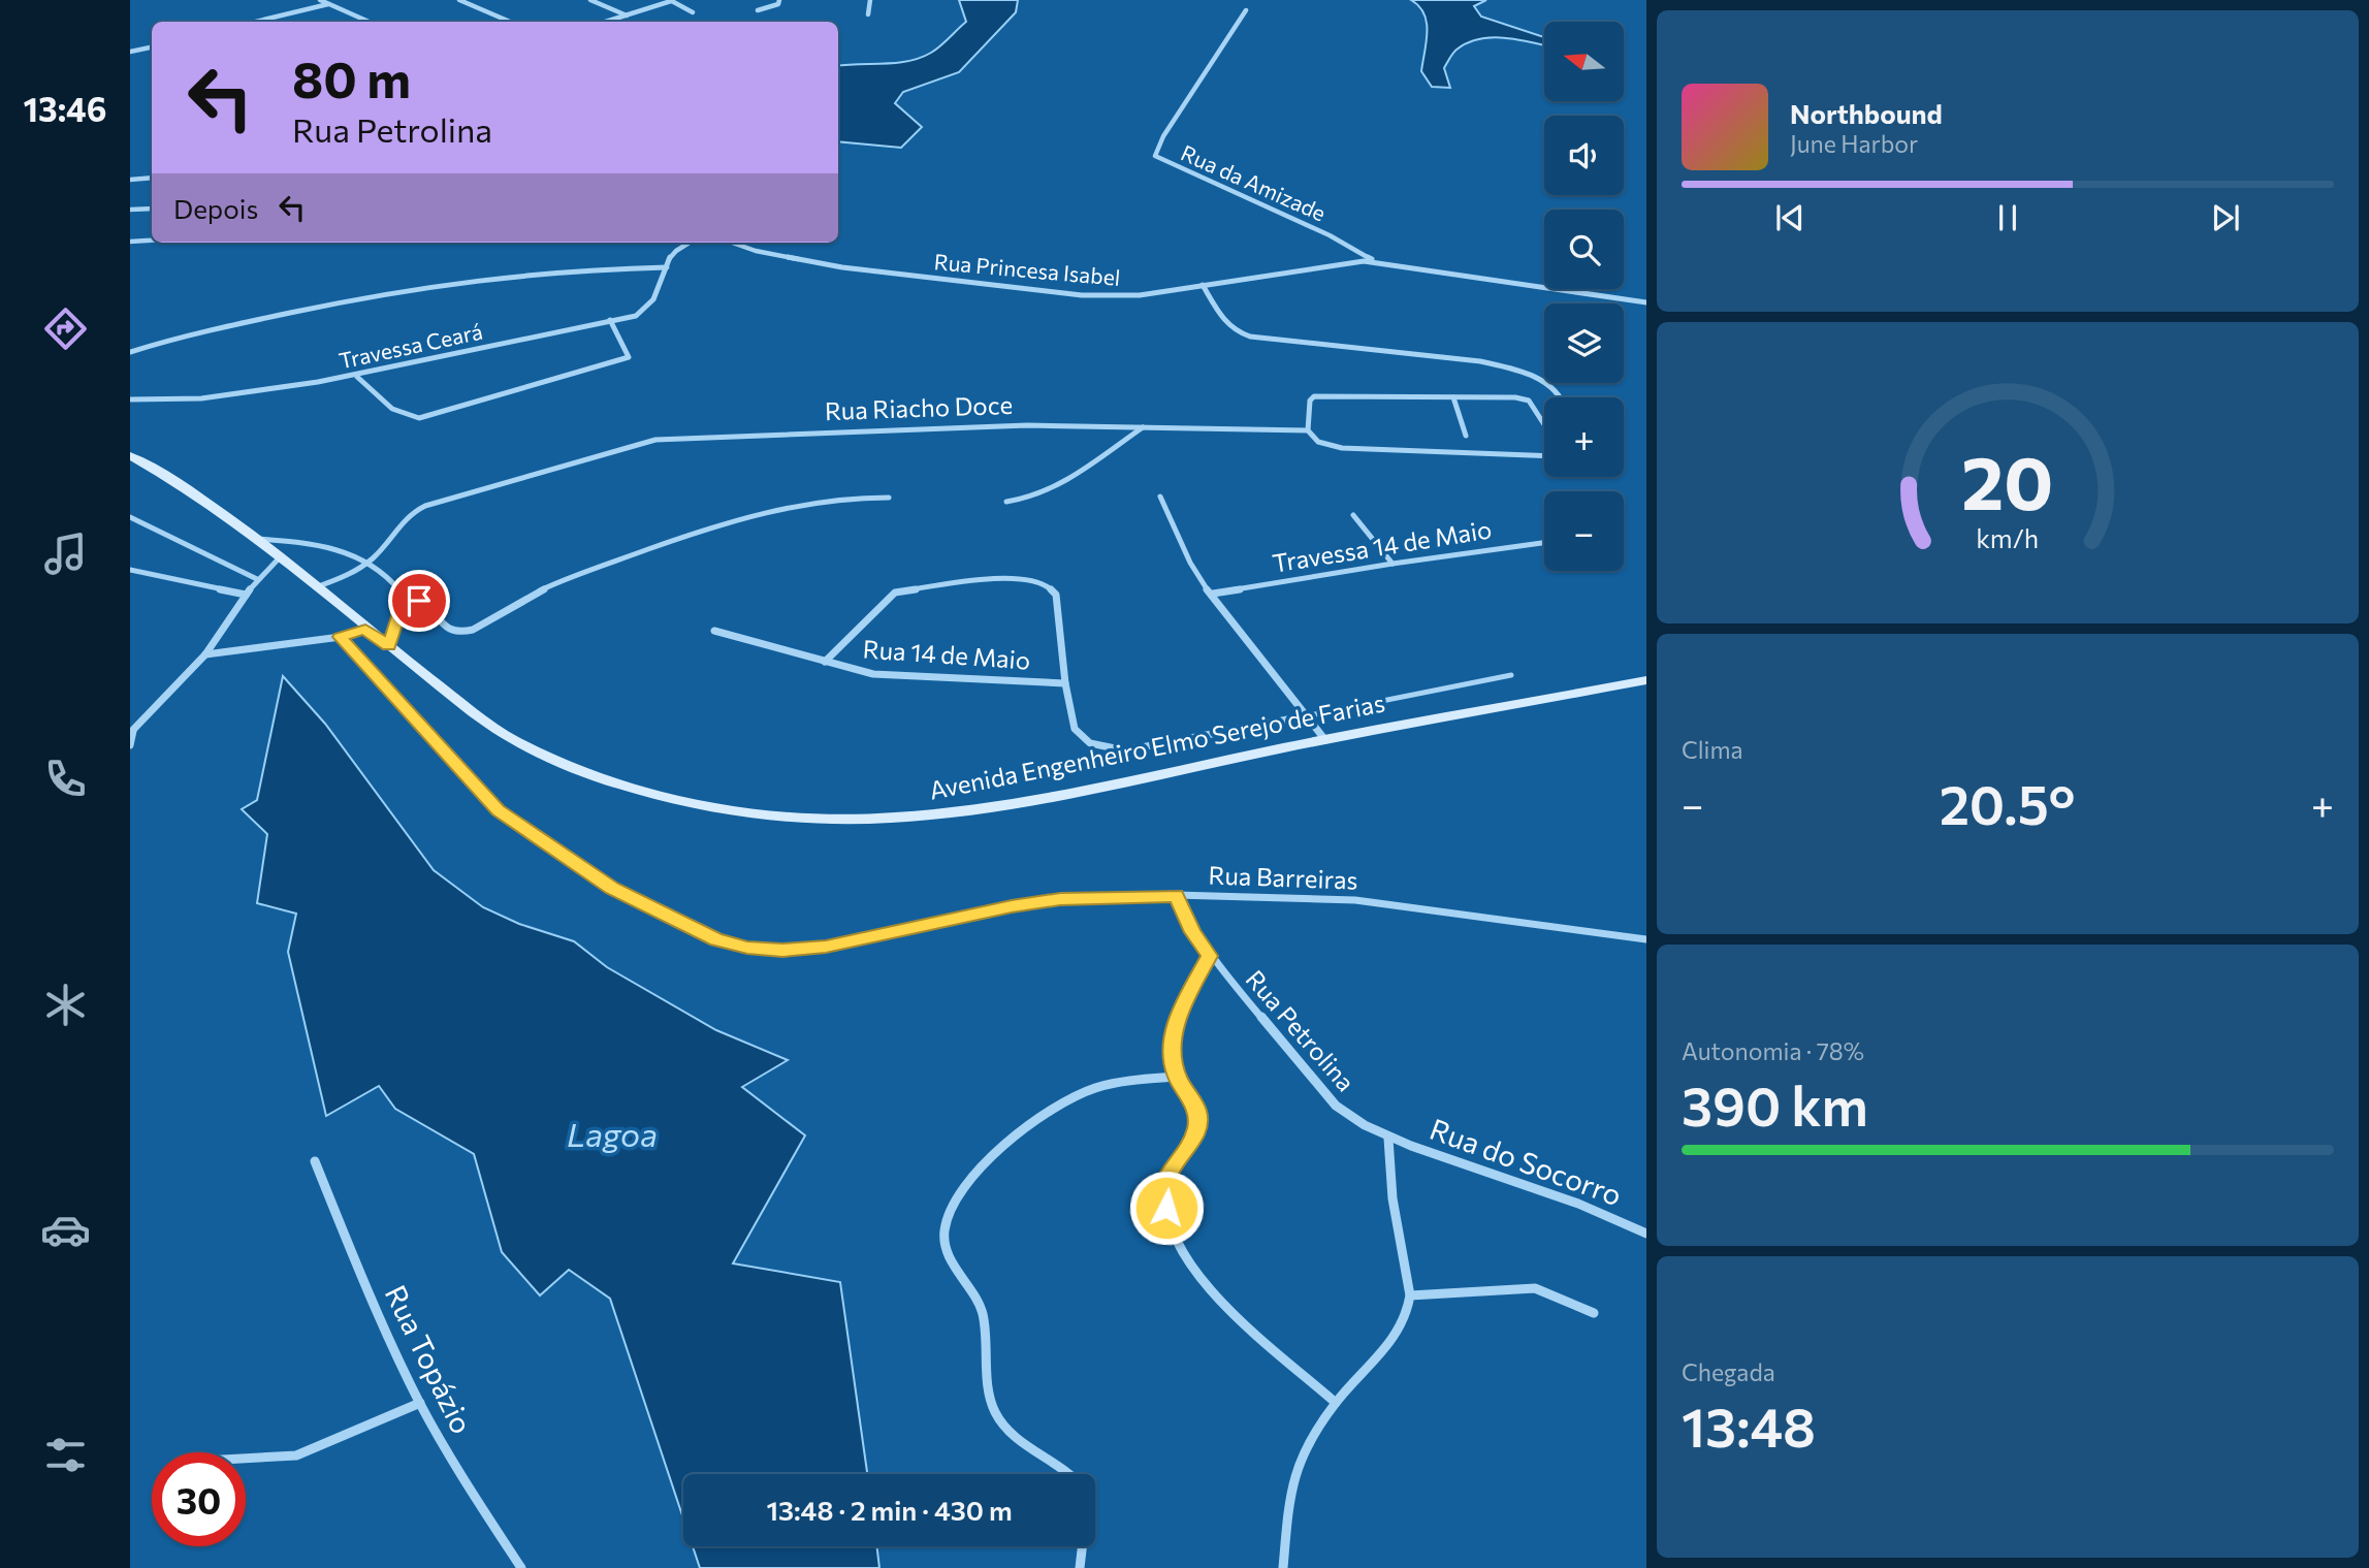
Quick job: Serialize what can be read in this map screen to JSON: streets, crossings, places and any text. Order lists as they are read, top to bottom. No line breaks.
{"streets":{"main road":["Avenida Engenheiro Elmo Serejo de Farias"],"street":["Rua da Amizade","Rua Princesa Isabel","Travessa Ceará","Rua Riacho Doce","Travessa 14 de Maio","Rua 14 de Maio","Rua Barreiras","Rua Petrolina","Rua do Socorro","Rua Topázio"]},"crossings":[["Rua da Amizade","Rua Princesa Isabel"],["Rua Riacho Doce","Avenida Engenheiro Elmo Serejo de Farias"],["Rua Barreiras","Rua Petrolina"],["Rua Petrolina","Rua do Socorro"]],"water":["Lagoa"],"north":"left","page":{"tabs":"13:46","map_buttons":["+","−"],"turn":["80 m","Rua Petrolina"],"song":["Northbound","June Harbor"],"then":"Depois","tile":["Clima",["Autonomia · 78%","390 km"],["Chegada","13:48"]],"heat":["−","20.5°","+"],"limit":"30","trip":"13:48 · 2 min · 430 m","gauge":["20","km/h"]}}
